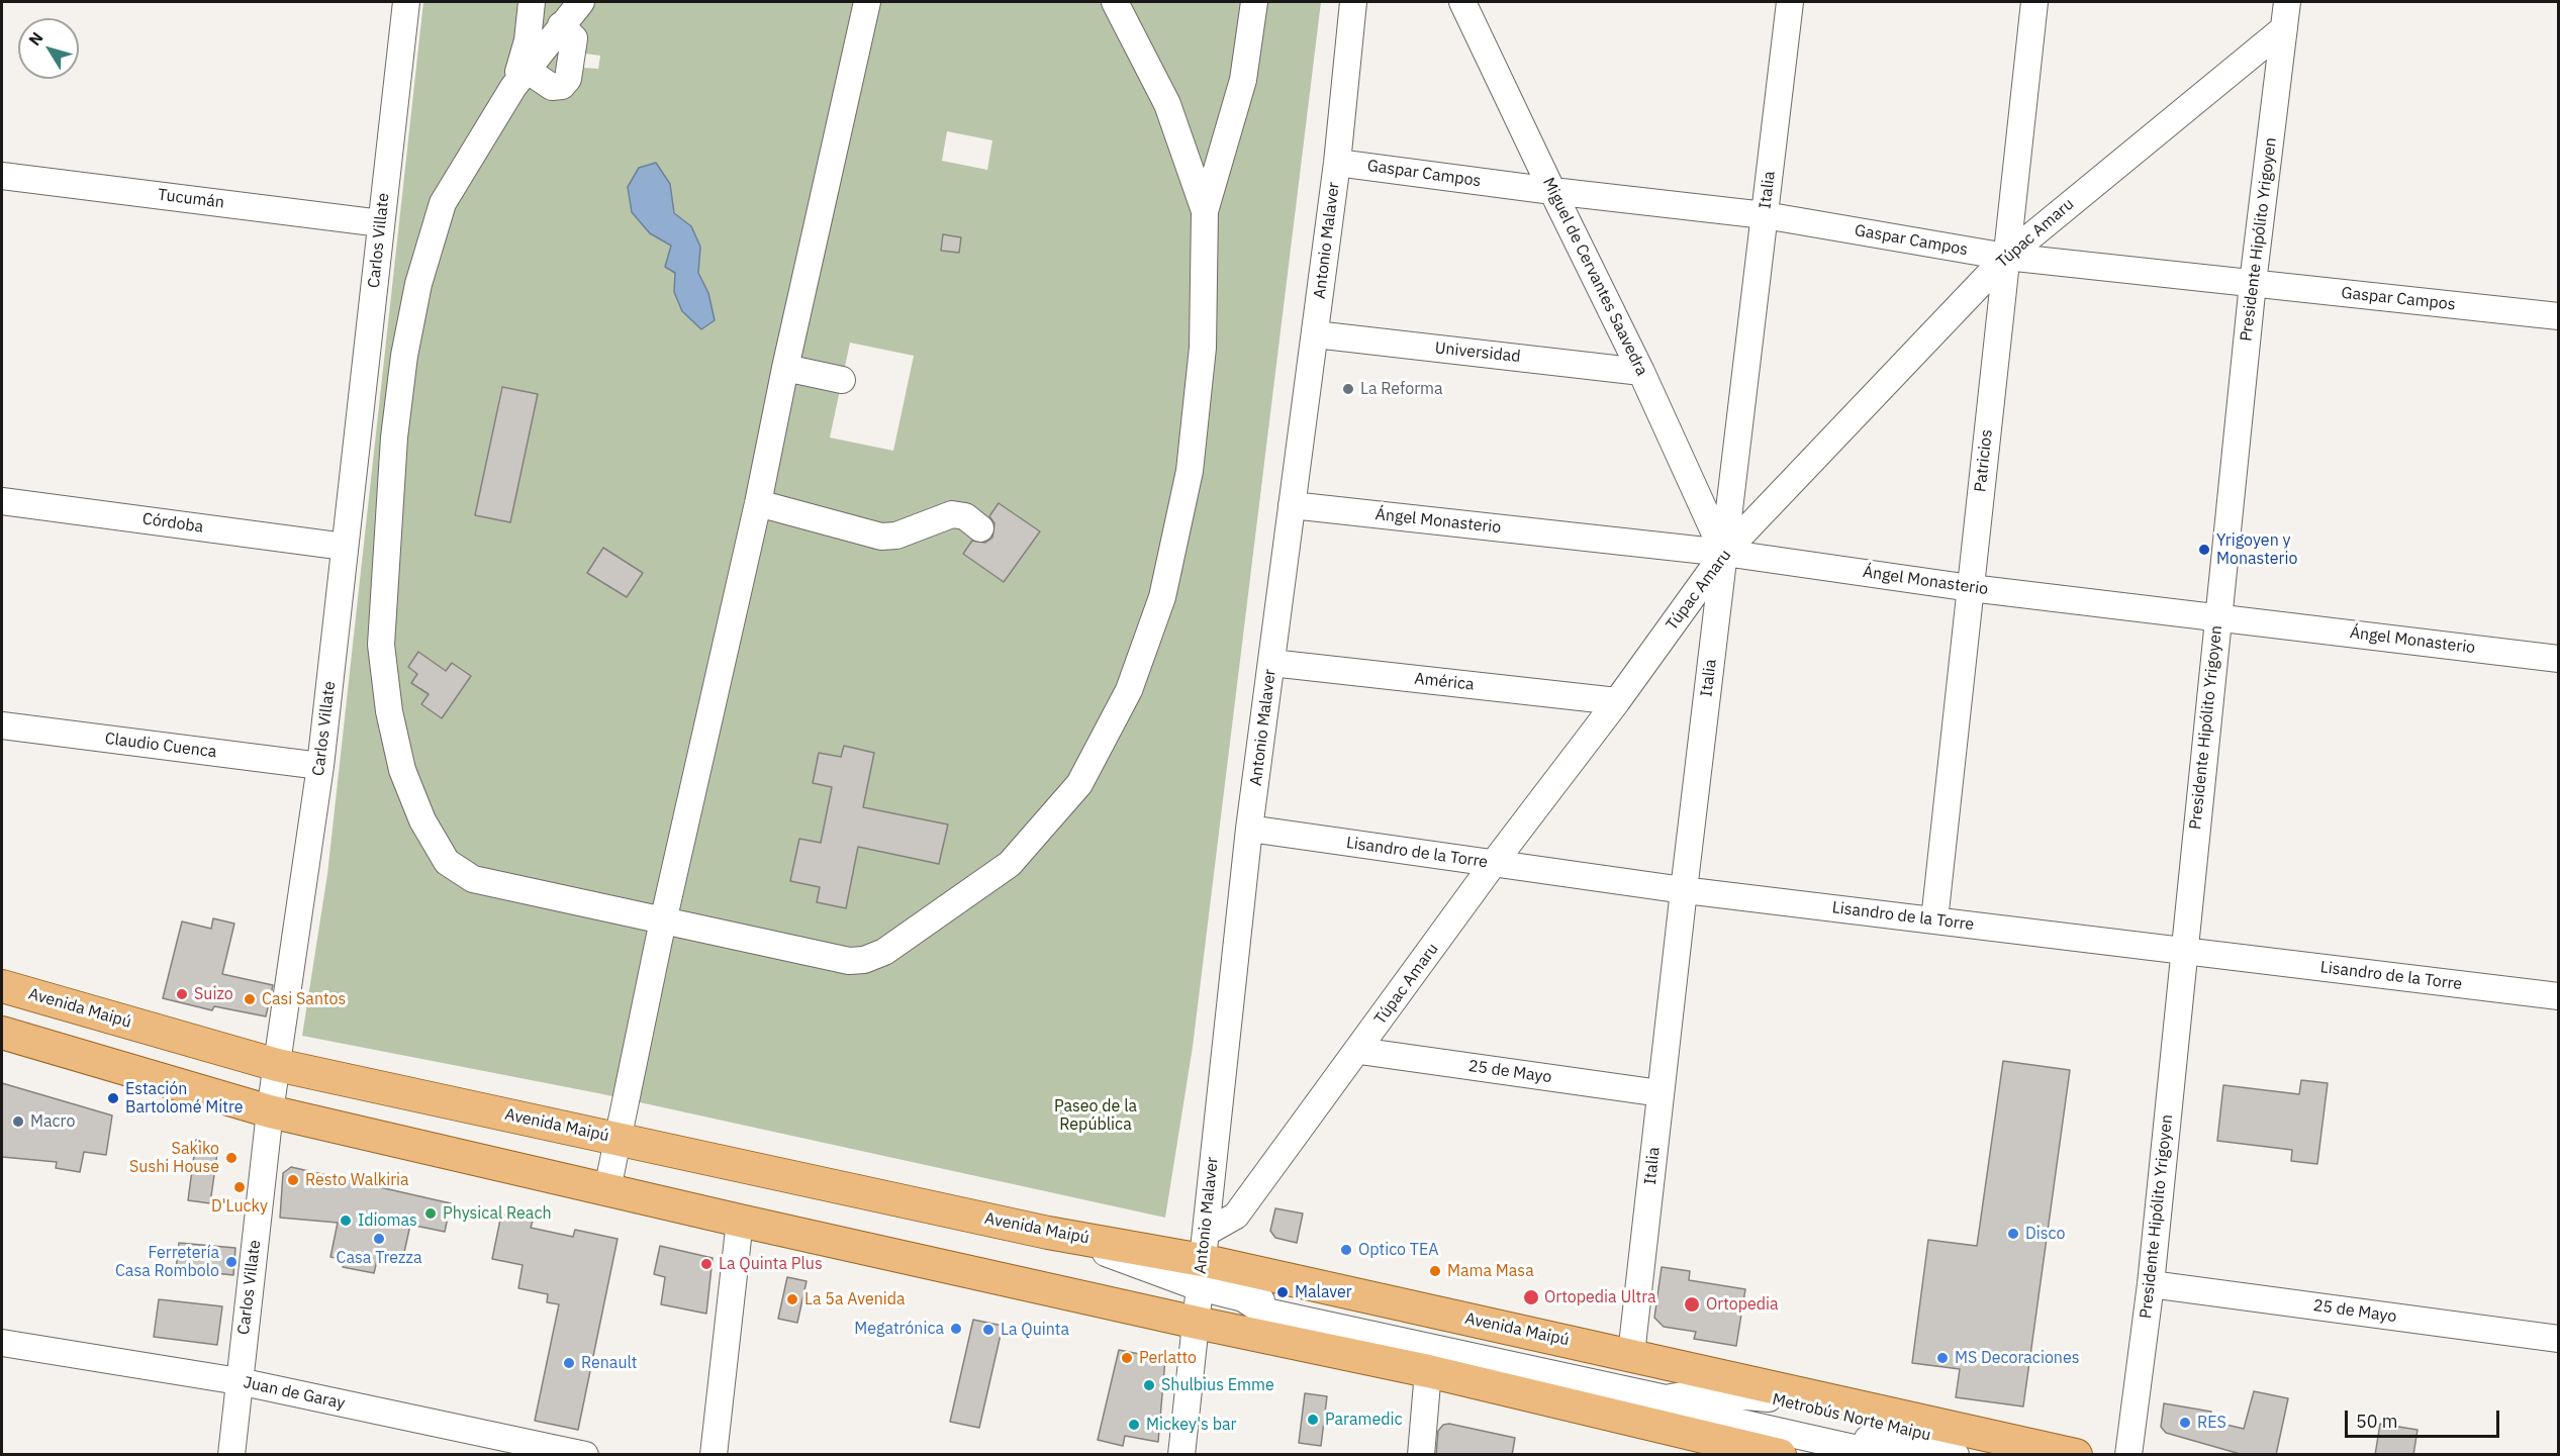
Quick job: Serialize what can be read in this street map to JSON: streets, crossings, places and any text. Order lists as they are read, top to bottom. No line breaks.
{"streets":{"main road":["Avenida Maipú"],"street":["Gaspar Campos","Italia","Tucumán","Túpac Amaru","Presidente Hipólito Yrigoyen","Carlos Villate","Antonio Malaver","Miguel de Cervantes Saavedra","Universidad","Patricios","Ángel Monasterio","Córdoba","América","Claudio Cuenca","Lisandro de la Torre","25 de Mayo","Juan de Garay","Metrobús Norte Maipu"]},"crossings":[["Gaspar Campos","Italia"],["Gaspar Campos","Túpac Amaru"],["Gaspar Campos","Presidente Hipólito Yrigoyen"],["Gaspar Campos","Antonio Malaver"],["Gaspar Campos","Miguel de Cervantes Saavedra"],["Gaspar Campos","Patricios"],["Italia","Túpac Amaru"],["Italia","Miguel de Cervantes Saavedra"],["Italia","Ángel Monasterio"],["Italia","Lisandro de la Torre"],["Italia","Avenida Maipú"],["Italia","25 de Mayo"],["Tucumán","Carlos Villate"],["Túpac Amaru","Presidente Hipólito Yrigoyen"],["Túpac Amaru","Antonio Malaver"],["Túpac Amaru","Miguel de Cervantes Saavedra"],["Túpac Amaru","Patricios"],["Túpac Amaru","Ángel Monasterio"],["Túpac Amaru","América"],["Túpac Amaru","Lisandro de la Torre"],["Túpac Amaru","Avenida Maipú"],["Túpac Amaru","25 de Mayo"],["Túpac Amaru","Metrobús Norte Maipu"],["Presidente Hipólito Yrigoyen","Ángel Monasterio"],["Presidente Hipólito Yrigoyen","Lisandro de la Torre"],["Presidente Hipólito Yrigoyen","25 de Mayo"],["Carlos Villate","Córdoba"],["Carlos Villate","Claudio Cuenca"],["Carlos Villate","Avenida Maipú"],["Carlos Villate","Juan de Garay"],["Antonio Malaver","Universidad"],["Antonio Malaver","Ángel Monasterio"],["Antonio Malaver","América"],["Antonio Malaver","Lisandro de la Torre"],["Antonio Malaver","Avenida Maipú"],["Antonio Malaver","Metrobús Norte Maipu"],["Miguel de Cervantes Saavedra","Universidad"],["Miguel de Cervantes Saavedra","Ángel Monasterio"],["Patricios","Ángel Monasterio"],["Patricios","Lisandro de la Torre"],["Avenida Maipú","Metrobús Norte Maipu"]],"parks":["Paseo de la República"],"places":["La Reforma","Yrigoyen y Monasterio","Suizo","Casi Santos","Estación Bartolomé Mitre","Macro","Sakiko Sushi House","Resto Walkiria","D'Lucky","Physical Reach","Idiomas","Disco","Casa Trezza","Optico TEA","Ferretería Casa Rombolo","La Quinta Plus","Mama Masa","Malaver","Ortopedia Ultra","La 5a Avenida","Ortopedia","Megatrónica","La Quinta","Perlatto","MS Decoraciones","Renault","Shulbius Emme","Paramedic","RES","Mickey's bar"],"scale_bar":"50 m","north":"top left"}
